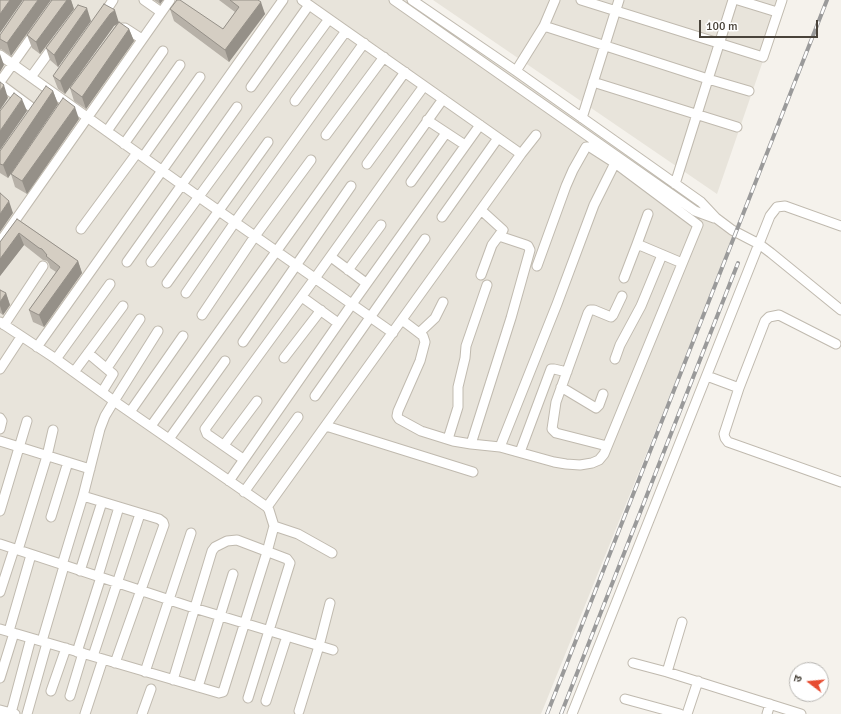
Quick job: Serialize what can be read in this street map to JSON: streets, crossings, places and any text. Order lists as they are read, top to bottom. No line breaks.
{"scale_bar":"100 m","north":"left"}
